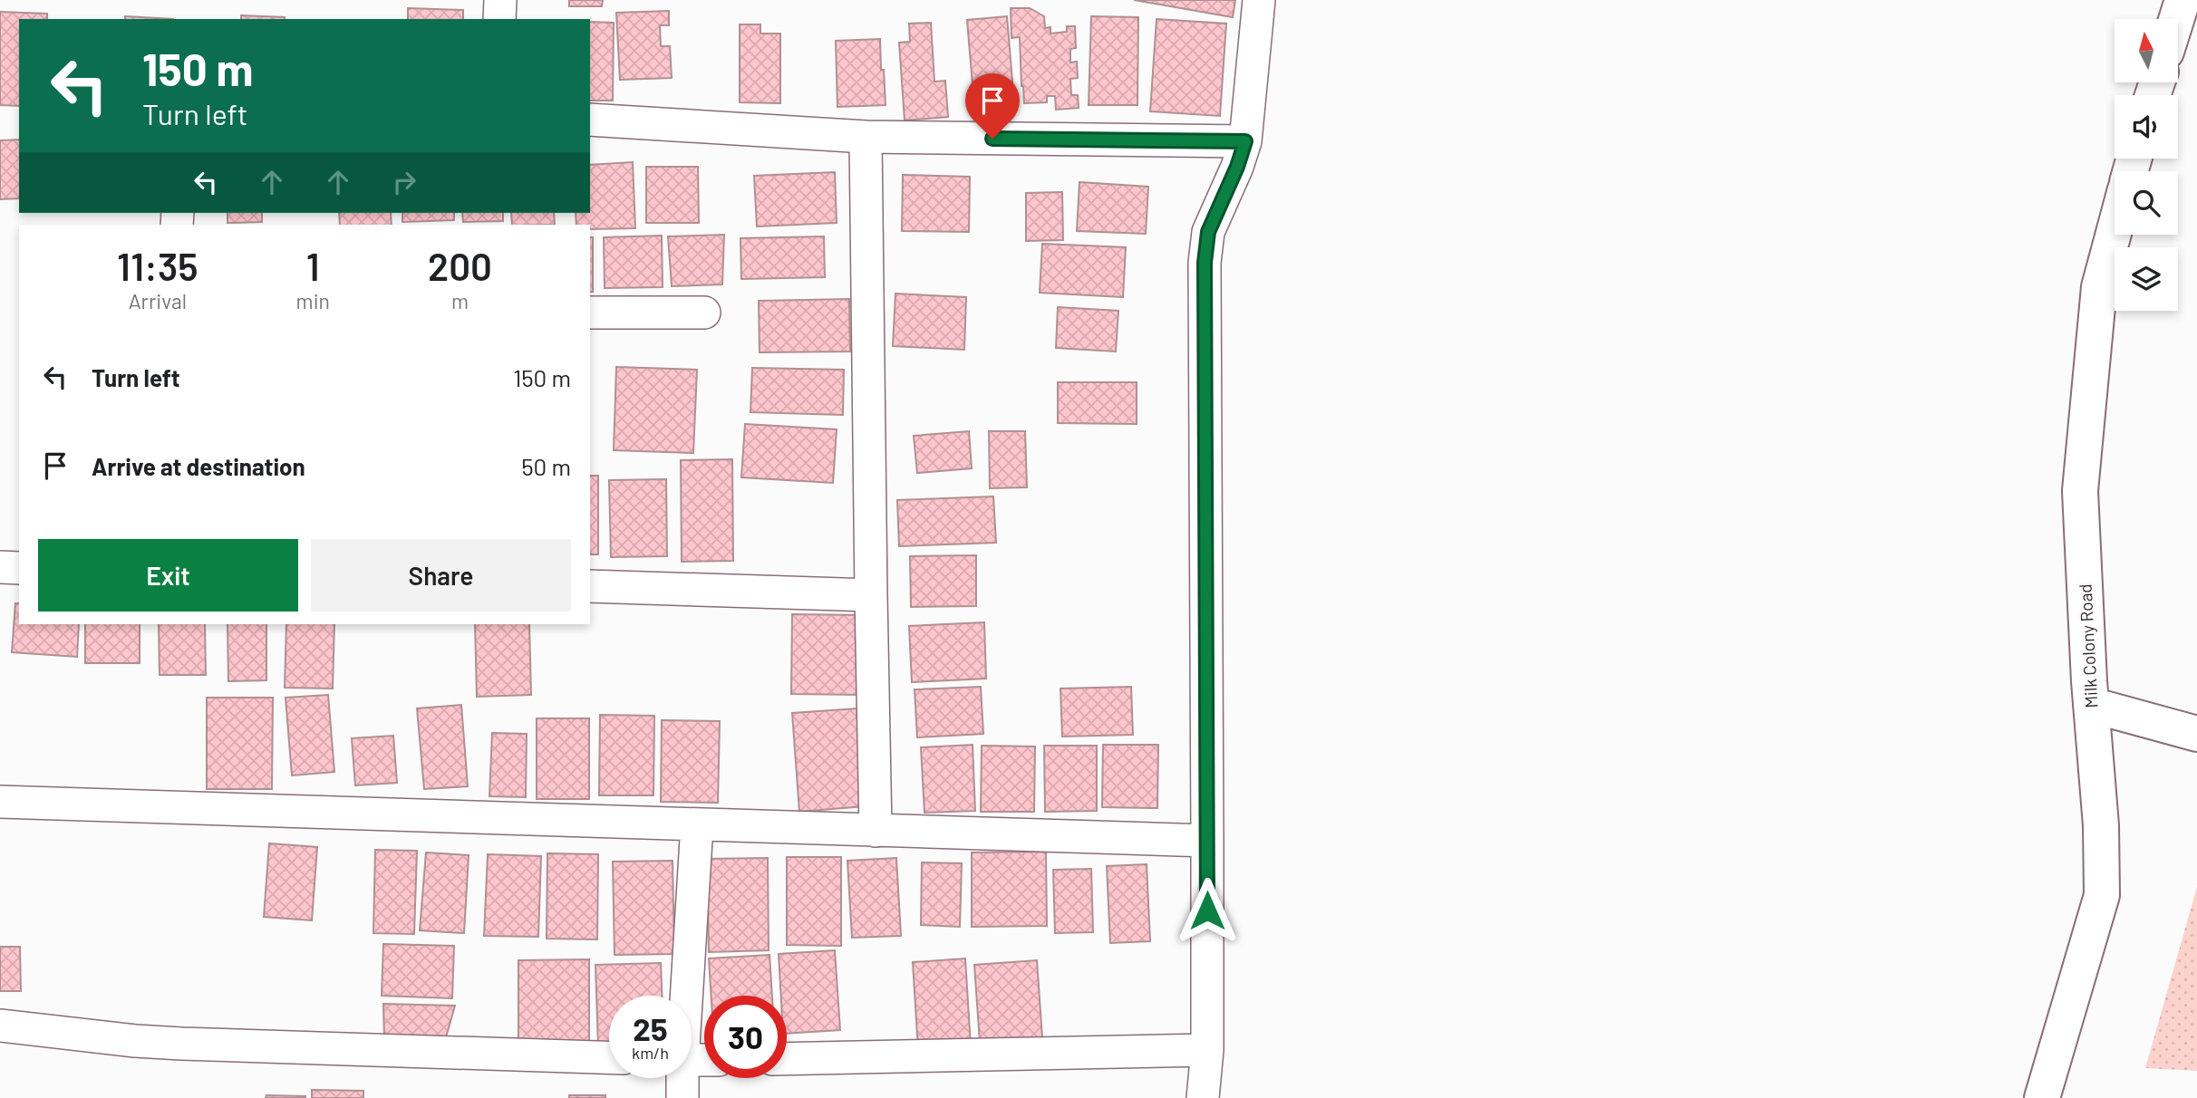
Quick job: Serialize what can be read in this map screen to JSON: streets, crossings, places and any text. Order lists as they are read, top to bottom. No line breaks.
{"streets":{"main road":["Milk Colony Road"]},"north":"top","page":{"turn":["150 m","Turn left"],"eta":["11:35","Arrival","1","min","200","m"],"list":[{"name":"Turn left","value":"150 m"},{"name":"Arrive at destination","value":"50 m"}],"buttons":["Exit","Share"],"speed":"25 km/h","limit":"30"}}
